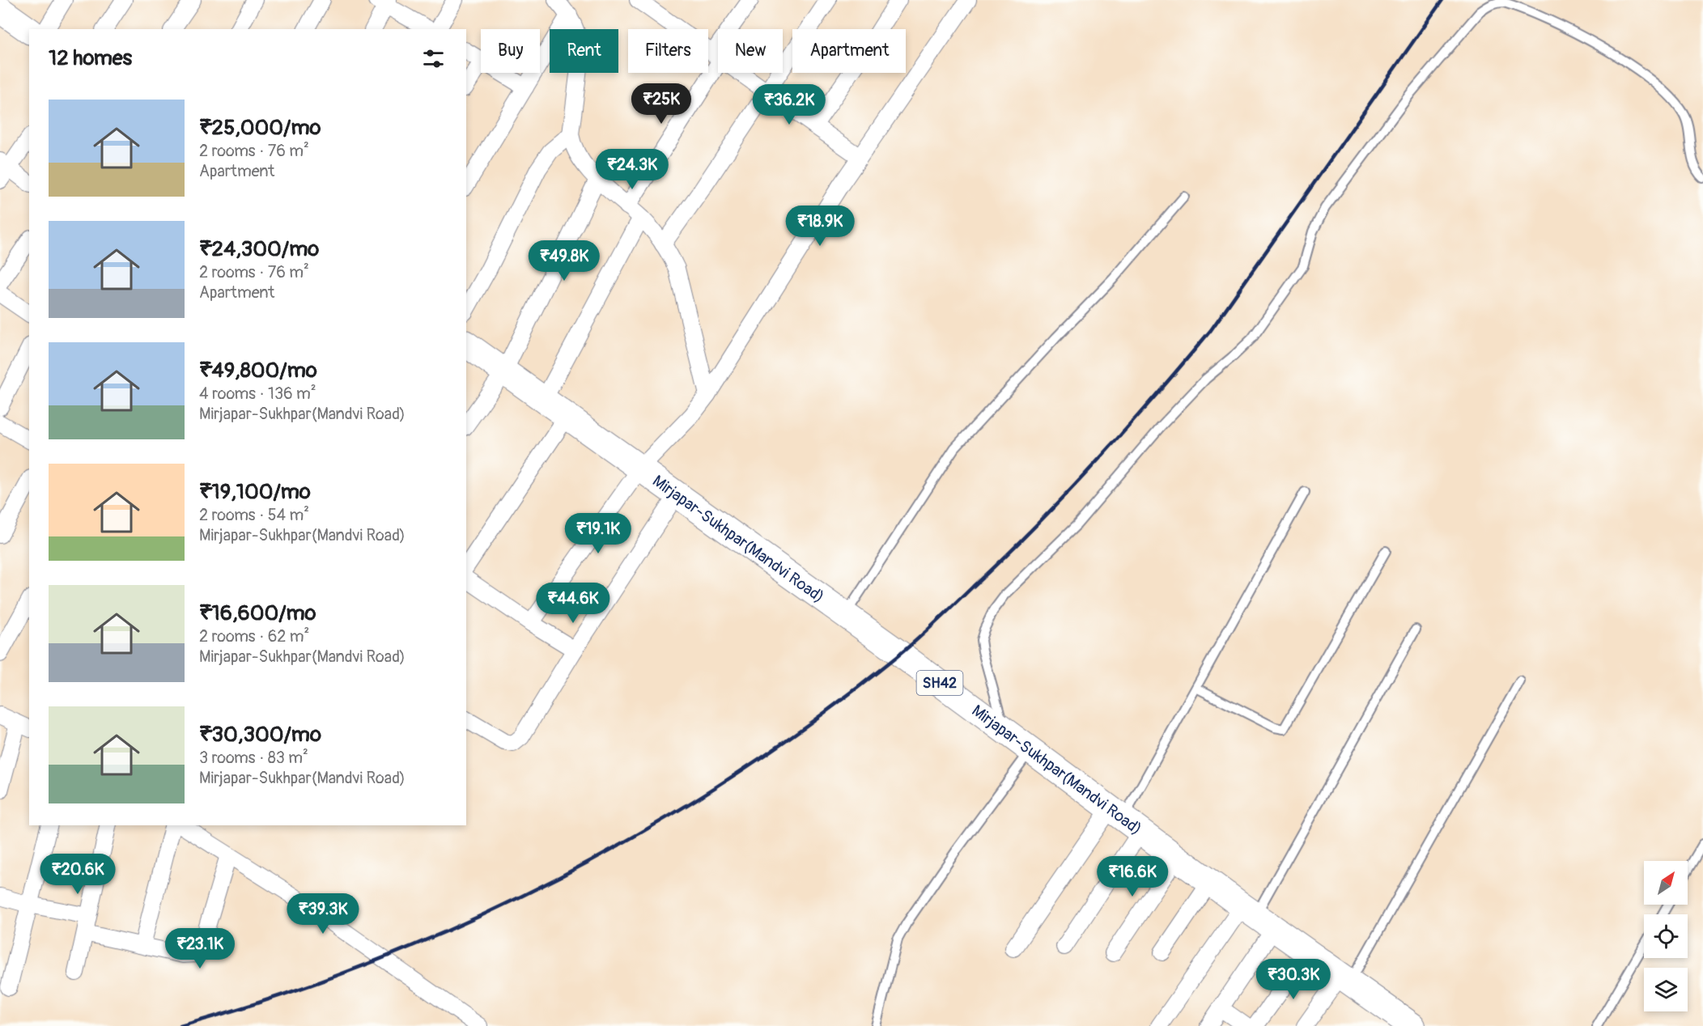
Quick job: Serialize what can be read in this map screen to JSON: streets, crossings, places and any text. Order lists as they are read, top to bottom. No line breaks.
{"streets":{"main road":["Mirjapar-Sukhpar(Mandvi Road)","SH42"]},"north":"top right","page":{"chip":["Buy","Rent","Filters","New","Apartment"],"heading":"12 homes","price":["₹25K","₹36.2K","₹24.3K","₹18.9K","₹49.8K","₹19.1K","₹44.6K","₹20.6K","₹16.6K","₹39.3K","₹23.1K","₹30.3K"],"list":[{"name":"₹25,000/mo","note":"2 rooms · 76 m² · Apartment"},{"name":"₹24,300/mo","note":"2 rooms · 76 m² · Apartment"},{"name":"₹49,800/mo","note":"4 rooms · 136 m² · Mirjapar-Sukhpar(Mandvi Road)"},{"name":"₹19,100/mo","note":"2 rooms · 54 m² · Mirjapar-Sukhpar(Mandvi Road)"},{"name":"₹16,600/mo","note":"2 rooms · 62 m² · Mirjapar-Sukhpar(Mandvi Road)"},{"name":"₹30,300/mo","note":"3 rooms · 83 m² · Mirjapar-Sukhpar(Mandvi Road)"}]}}
